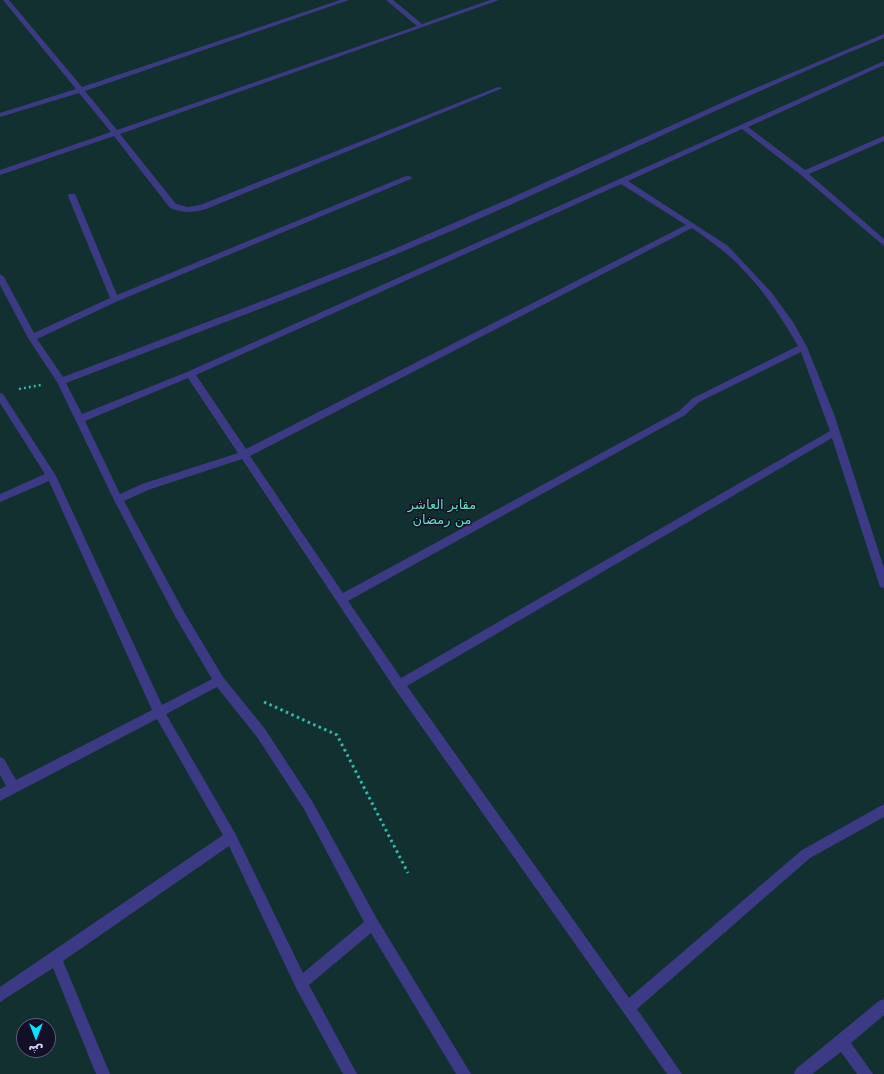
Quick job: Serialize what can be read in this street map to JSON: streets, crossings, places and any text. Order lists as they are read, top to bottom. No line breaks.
{"parks":["مقابر العاشر من رمضان"],"north":"bottom"}
